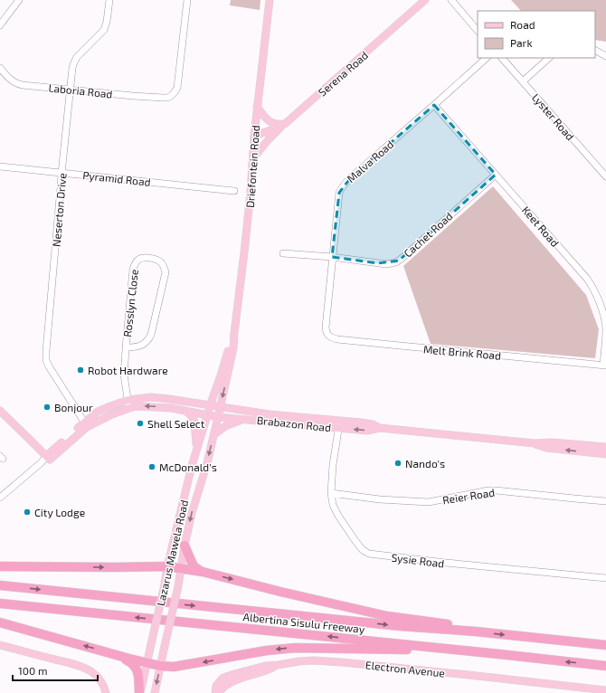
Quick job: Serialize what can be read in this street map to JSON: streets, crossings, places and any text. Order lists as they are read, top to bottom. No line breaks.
{"streets":{"highway":["Albertina Sisulu Freeway"],"main road":["Serena Road","Driefontein Road","Brabazon Road","Lazarus Mawela Road","Electron Avenue"],"street":["Laboria Road","Lyster Road","Malva Road","Pyramid Road","Neserton Drive","Keet Road","Cachet Road","Rosslyn Close","Melt Brink Road","Reier Road","Sysie Road"]},"crossings":[["Serena Road","Driefontein Road"],["Laboria Road","Neserton Drive"],["Malva Road","Keet Road"],["Malva Road","Cachet Road"],["Malva Road","Melt Brink Road"],["Driefontein Road","Brabazon Road"],["Driefontein Road","Lazarus Mawela Road"],["Pyramid Road","Neserton Drive"],["Neserton Drive","Brabazon Road"],["Keet Road","Cachet Road"],["Keet Road","Melt Brink Road"],["Rosslyn Close","Brabazon Road"],["Brabazon Road","Lazarus Mawela Road"],["Brabazon Road","Sysie Road"],["Reier Road","Sysie Road"]],"places":["Robot Hardware","Bonjour","Shell Select","Nando's","McDonald's","City Lodge"],"legend":["Road","Park"],"scale_bar":"100 m"}
